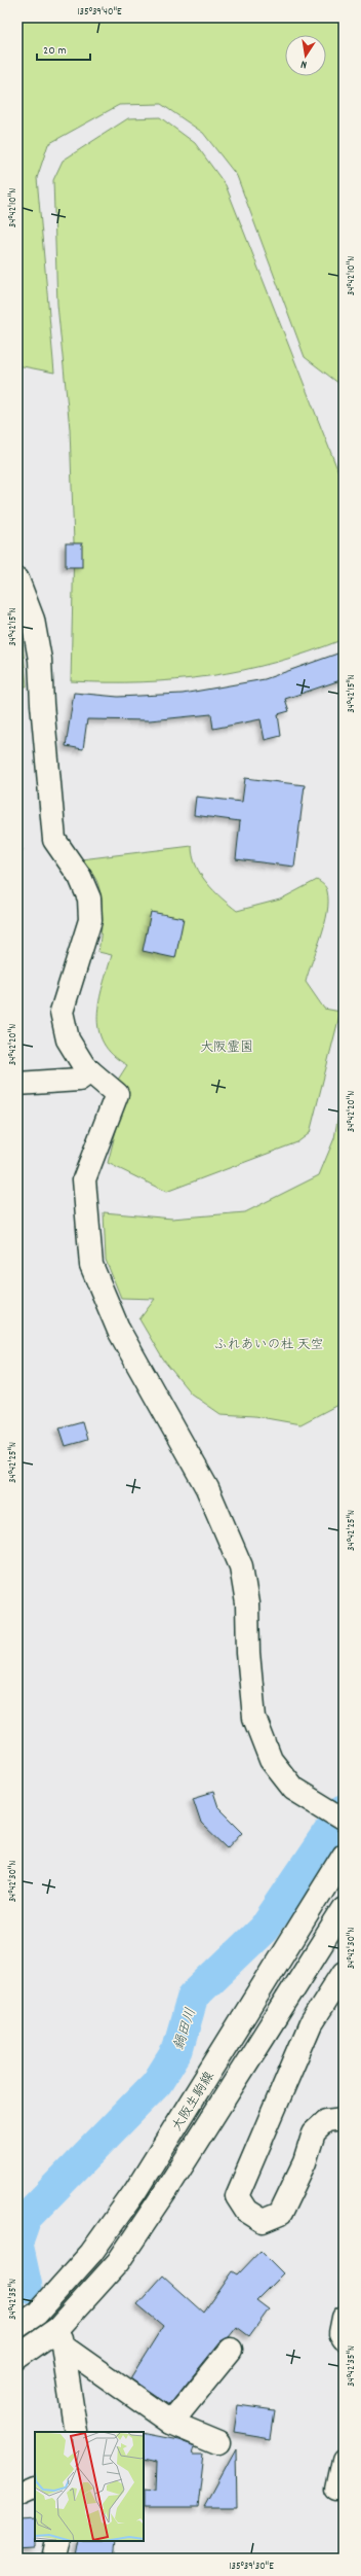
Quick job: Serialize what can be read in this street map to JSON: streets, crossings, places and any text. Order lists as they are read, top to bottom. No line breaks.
{"streets":{"street":["大阪生駒線"]},"water":["鍋田川"],"parks":["大阪霊園","ふれあいの杜 天空"],"scale_bar":"20 m","north":"bottom","coordinates":["135°39'40\"E","34°42'10\"N","34°42'15\"N","34°42'20\"N","34°42'25\"N","34°42'30\"N","34°42'35\"N","135°39'30\"E"]}
